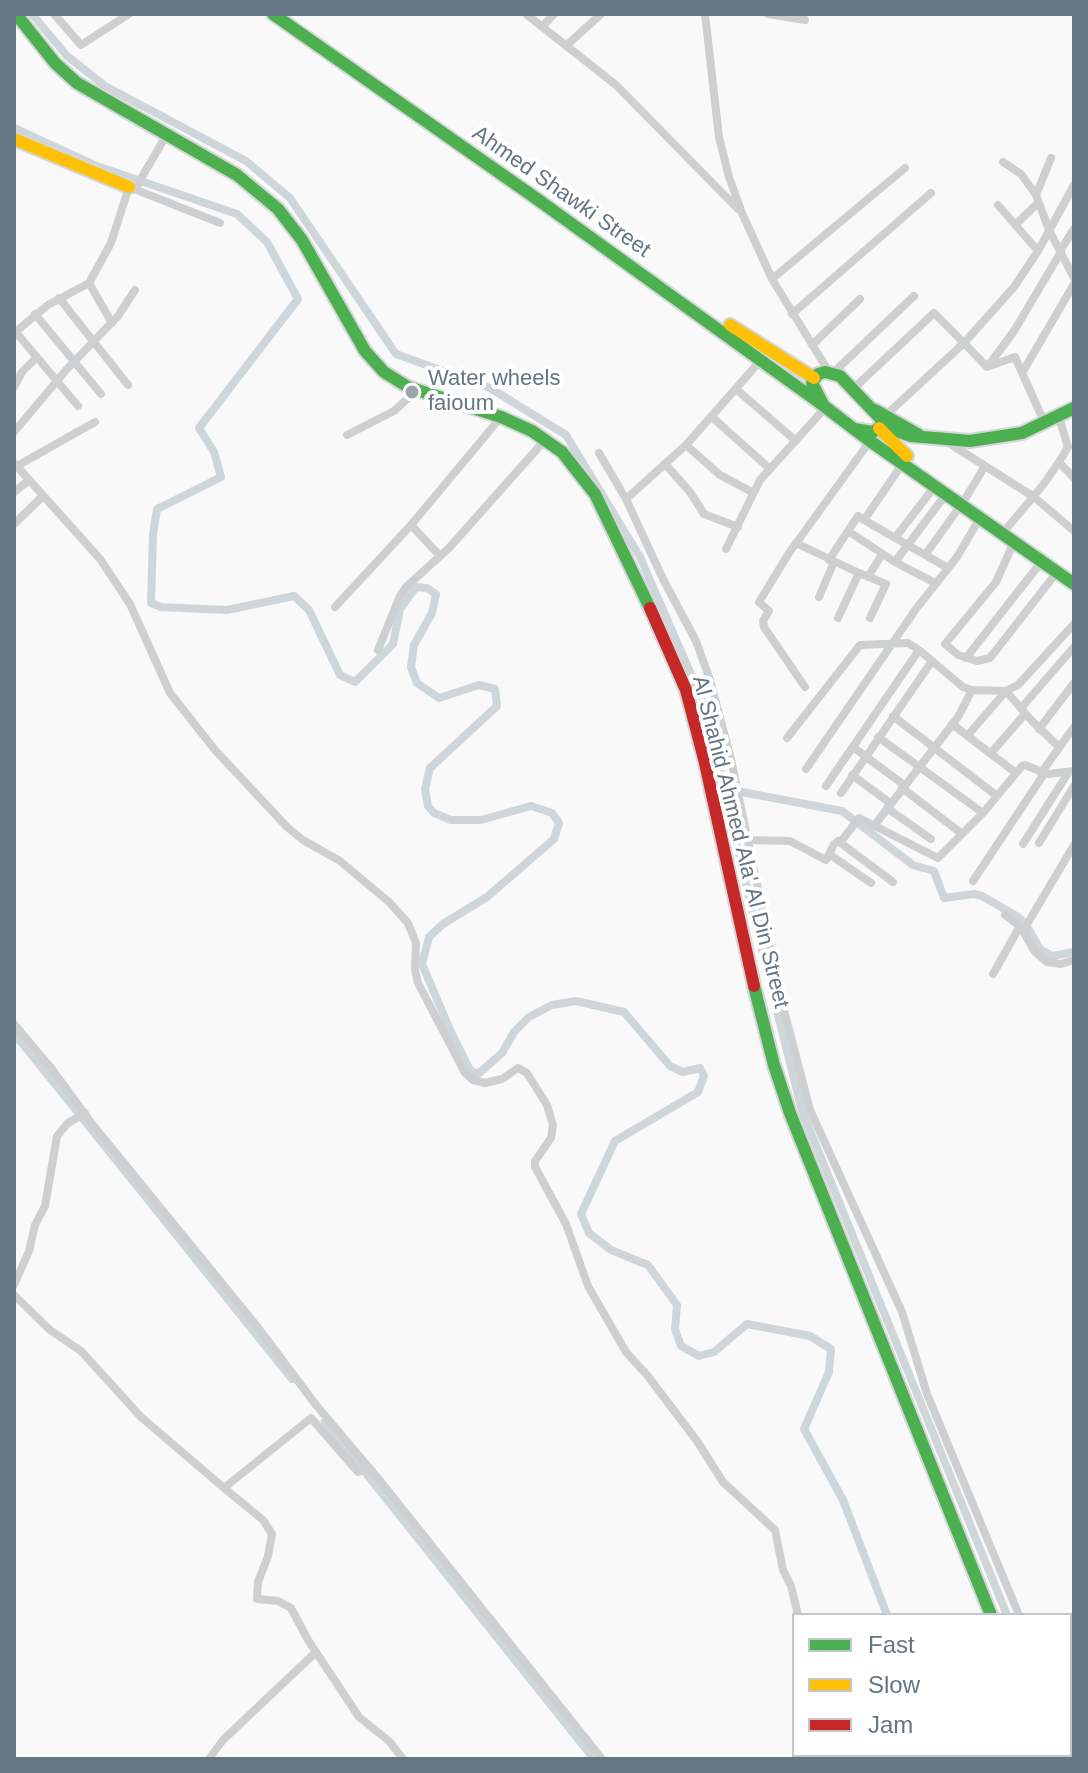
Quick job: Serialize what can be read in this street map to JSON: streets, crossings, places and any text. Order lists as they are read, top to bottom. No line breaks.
{"streets":{"main road":["Ahmed Shawki Street","Al Shahid Ahmed Ala' Al Din Street"]},"places":["Water wheels faioum"],"legend":["Fast","Slow","Jam"]}
